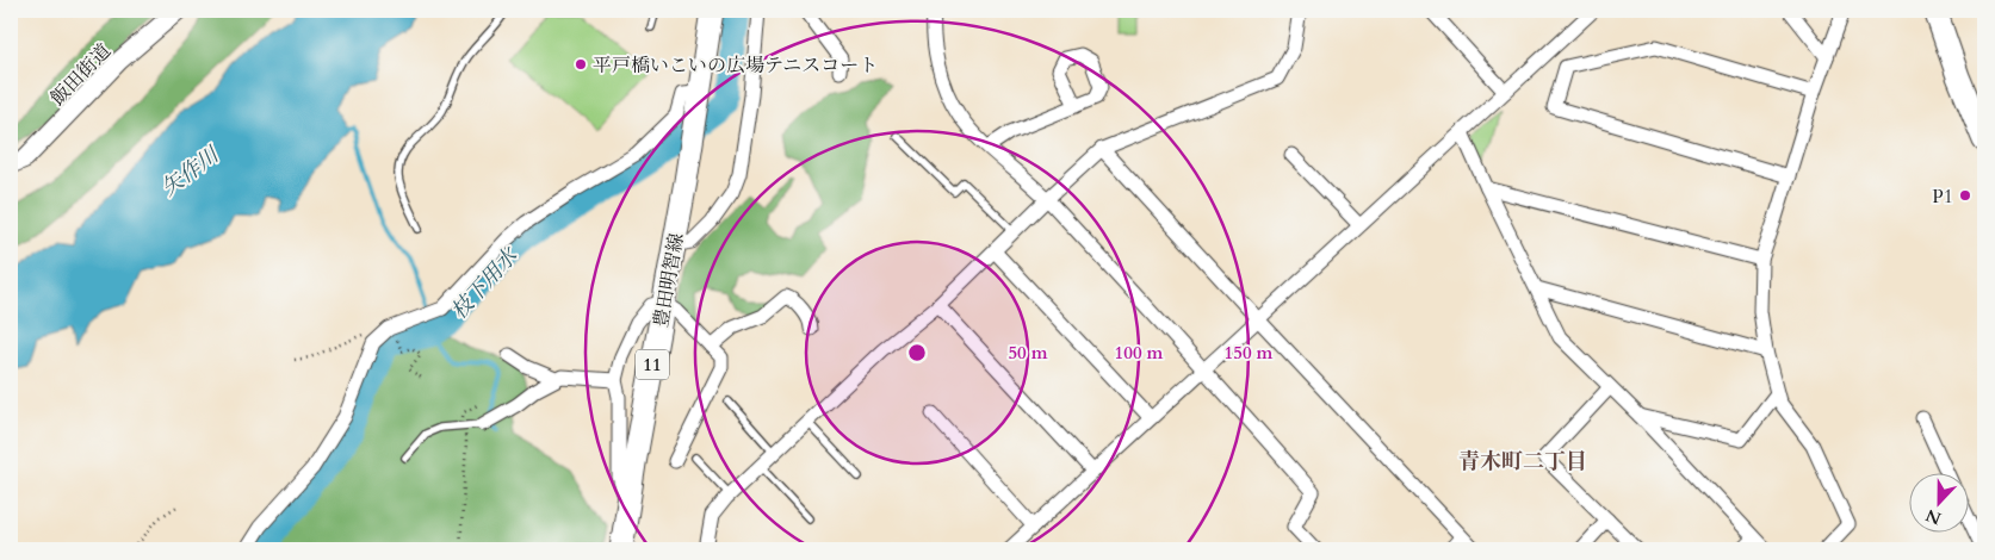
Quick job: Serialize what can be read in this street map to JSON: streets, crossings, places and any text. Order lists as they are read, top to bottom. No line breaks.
{"streets":{"main road":["豊田明智線","11"],"street":["飯田街道"]},"districts":["青木町二丁目"],"water":["矢作川","枝下用水"],"places":["平戸橋いこいの広場テニスコート","P1"],"north":"bottom","rings":["50 m","100 m","150 m"]}
